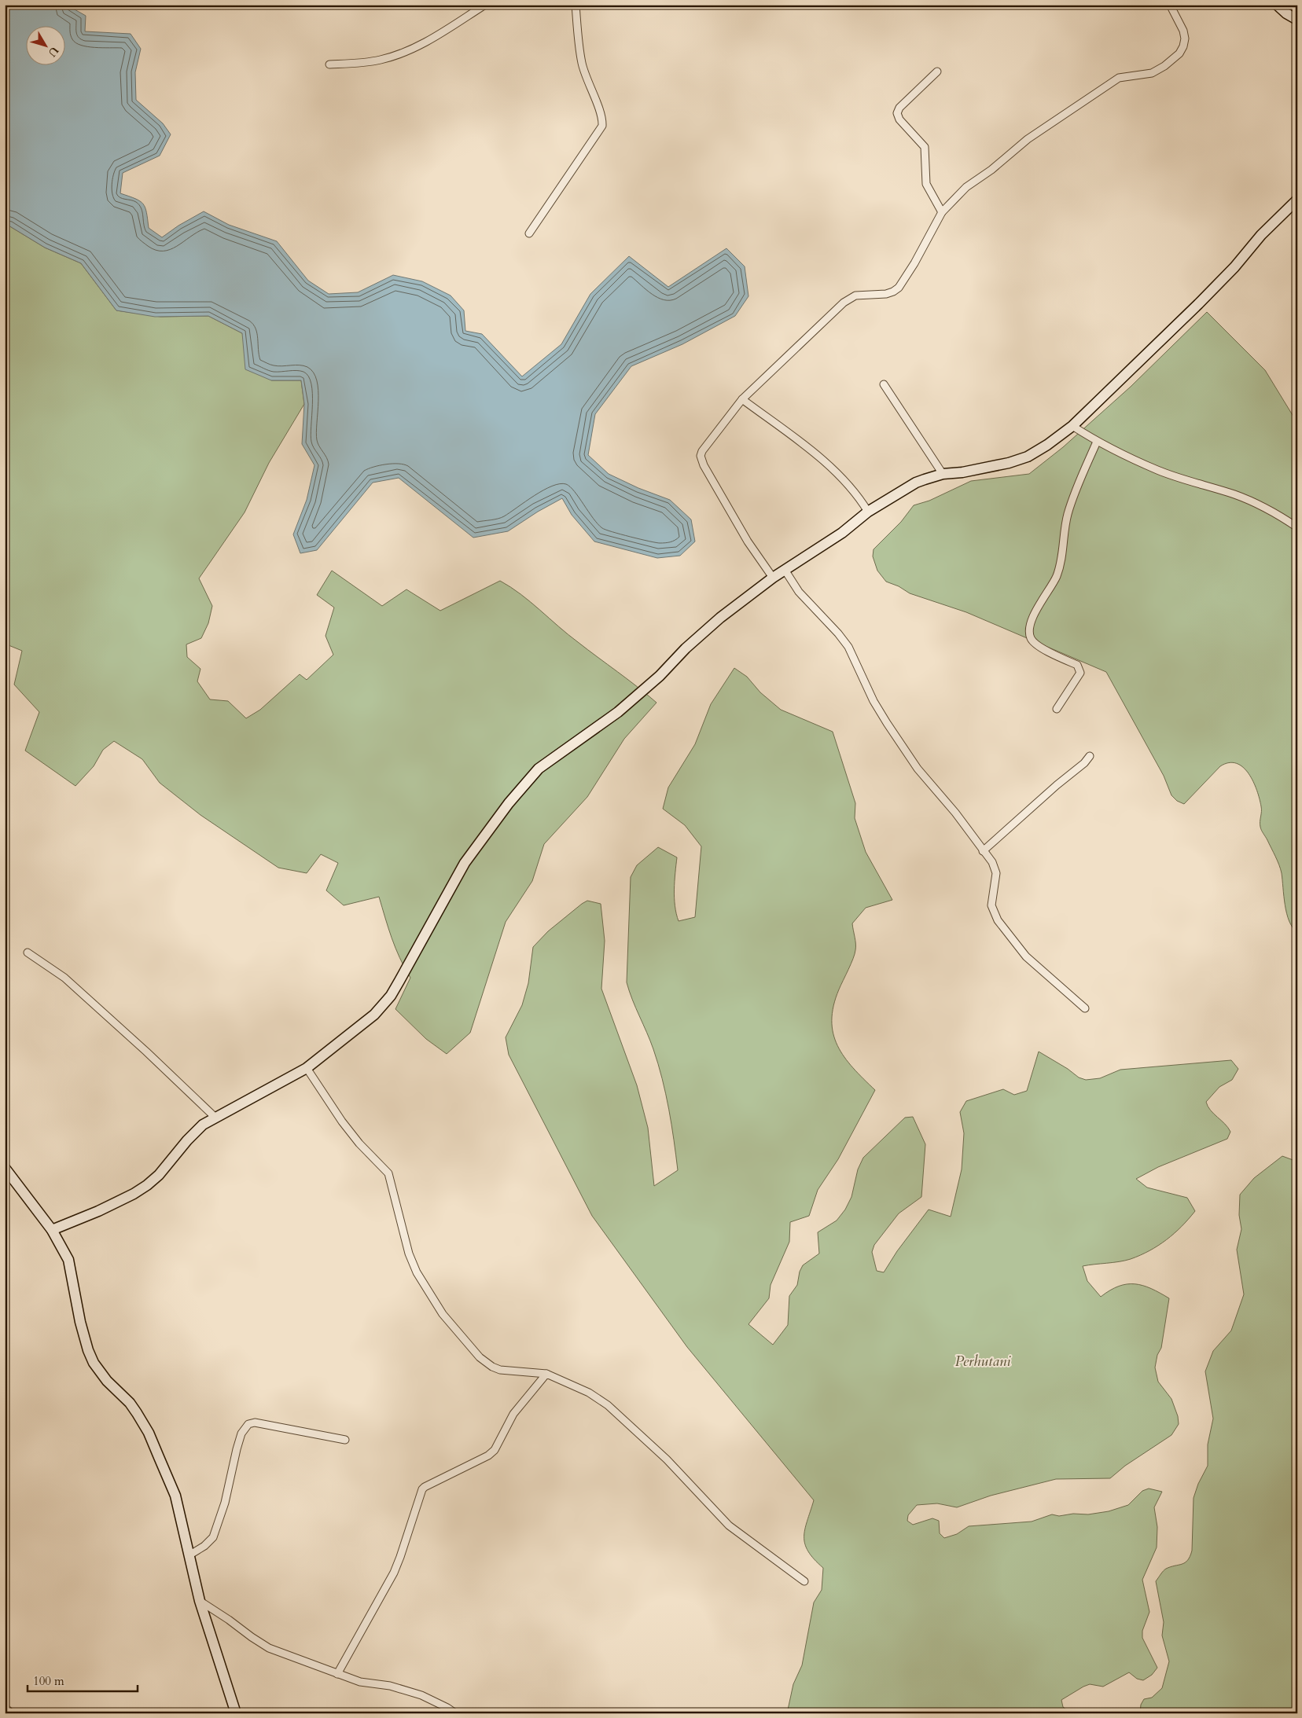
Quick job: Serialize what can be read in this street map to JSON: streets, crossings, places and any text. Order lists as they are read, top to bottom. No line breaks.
{"parks":["Perhutani"],"scale_bar":"100 m","north":"bottom right"}
